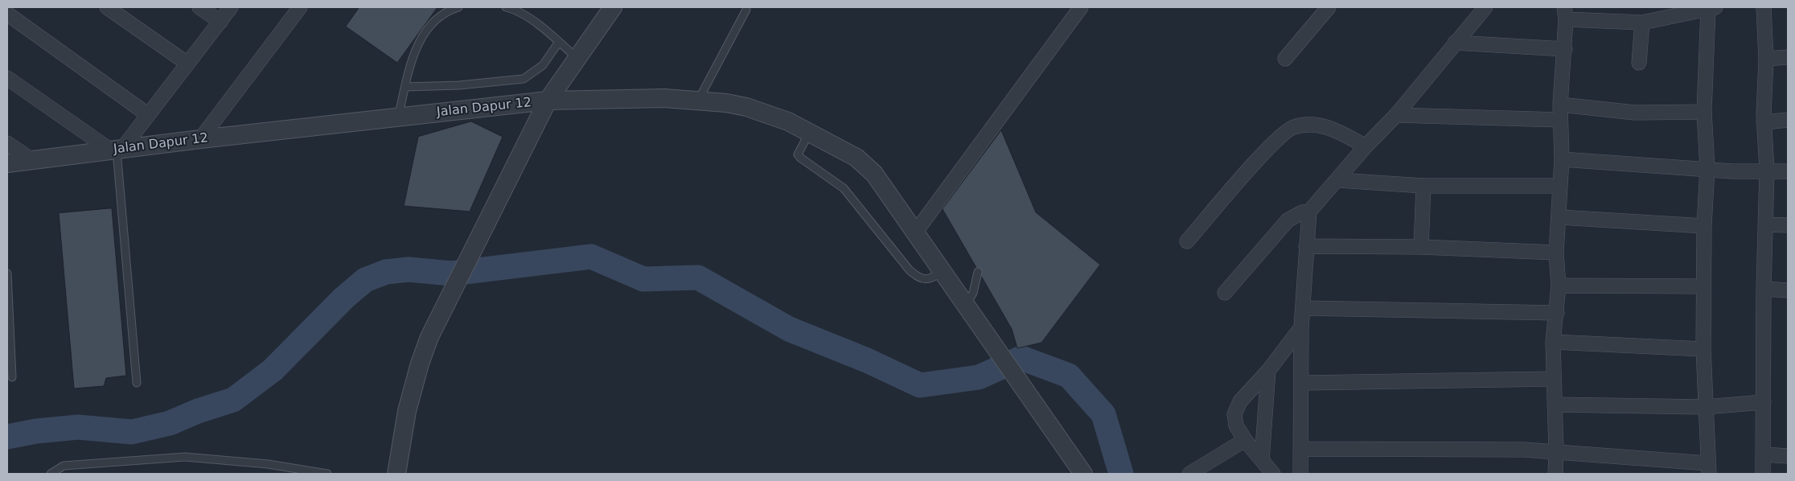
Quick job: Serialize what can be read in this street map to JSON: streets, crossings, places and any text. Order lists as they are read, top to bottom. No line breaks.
{"streets":{"street":["Jalan Dapur 12"]}}
